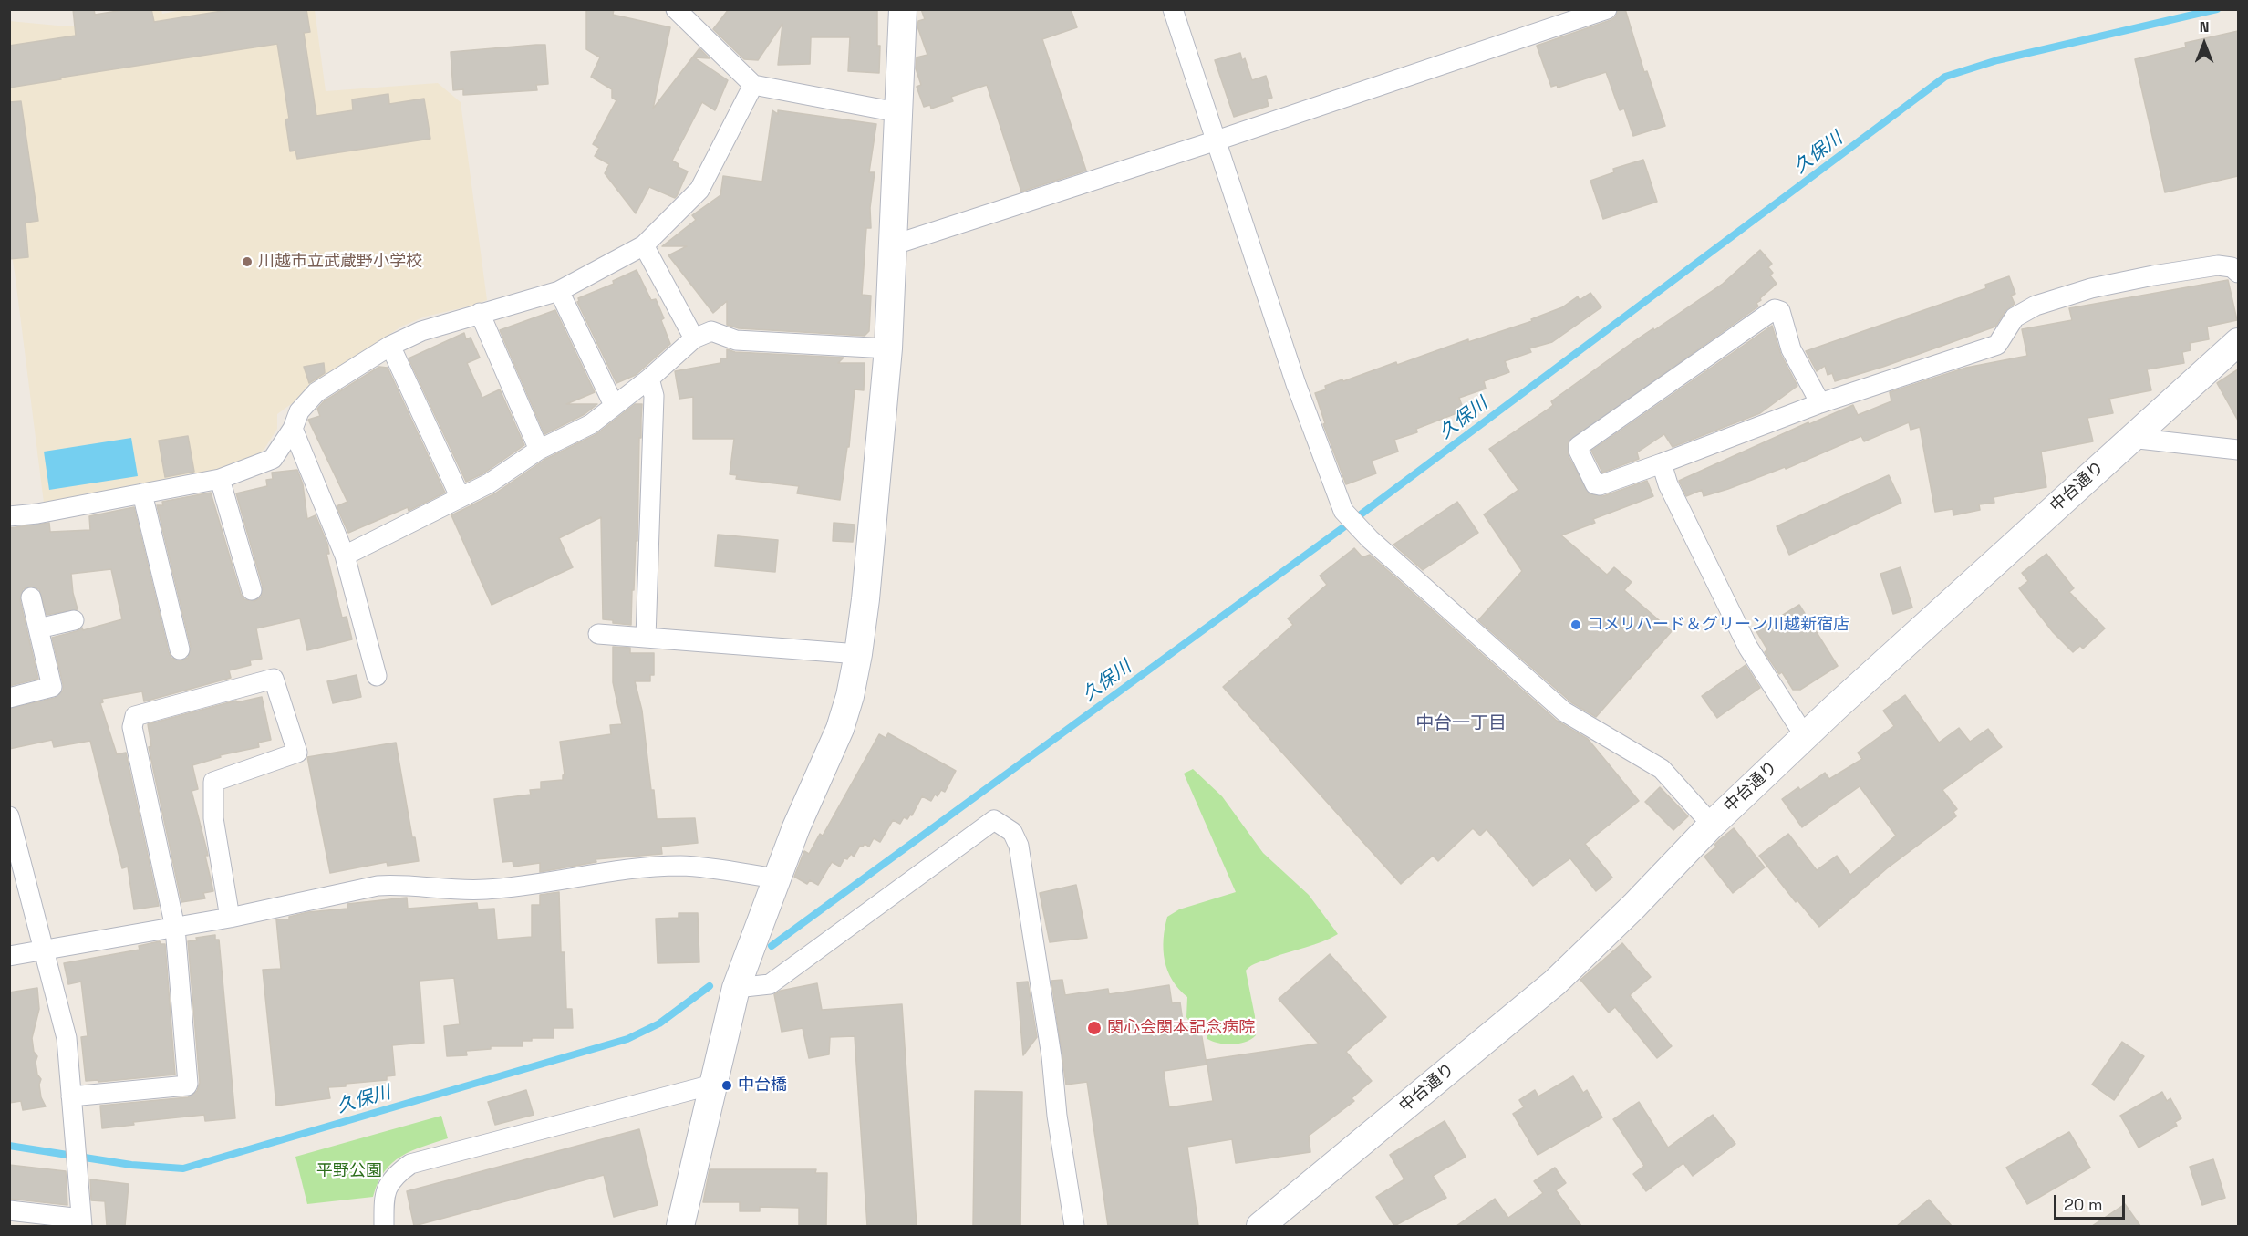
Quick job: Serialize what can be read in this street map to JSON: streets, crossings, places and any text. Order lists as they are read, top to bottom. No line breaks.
{"streets":{"street":["中台通り"]},"districts":["中台一丁目"],"water":["久保川"],"parks":["平野公園"],"places":["川越市立武蔵野小学校","コメリハード＆グリーン川越新宿店","関心会関本記念病院","中台橋"],"scale_bar":"20 m","north":"top"}
